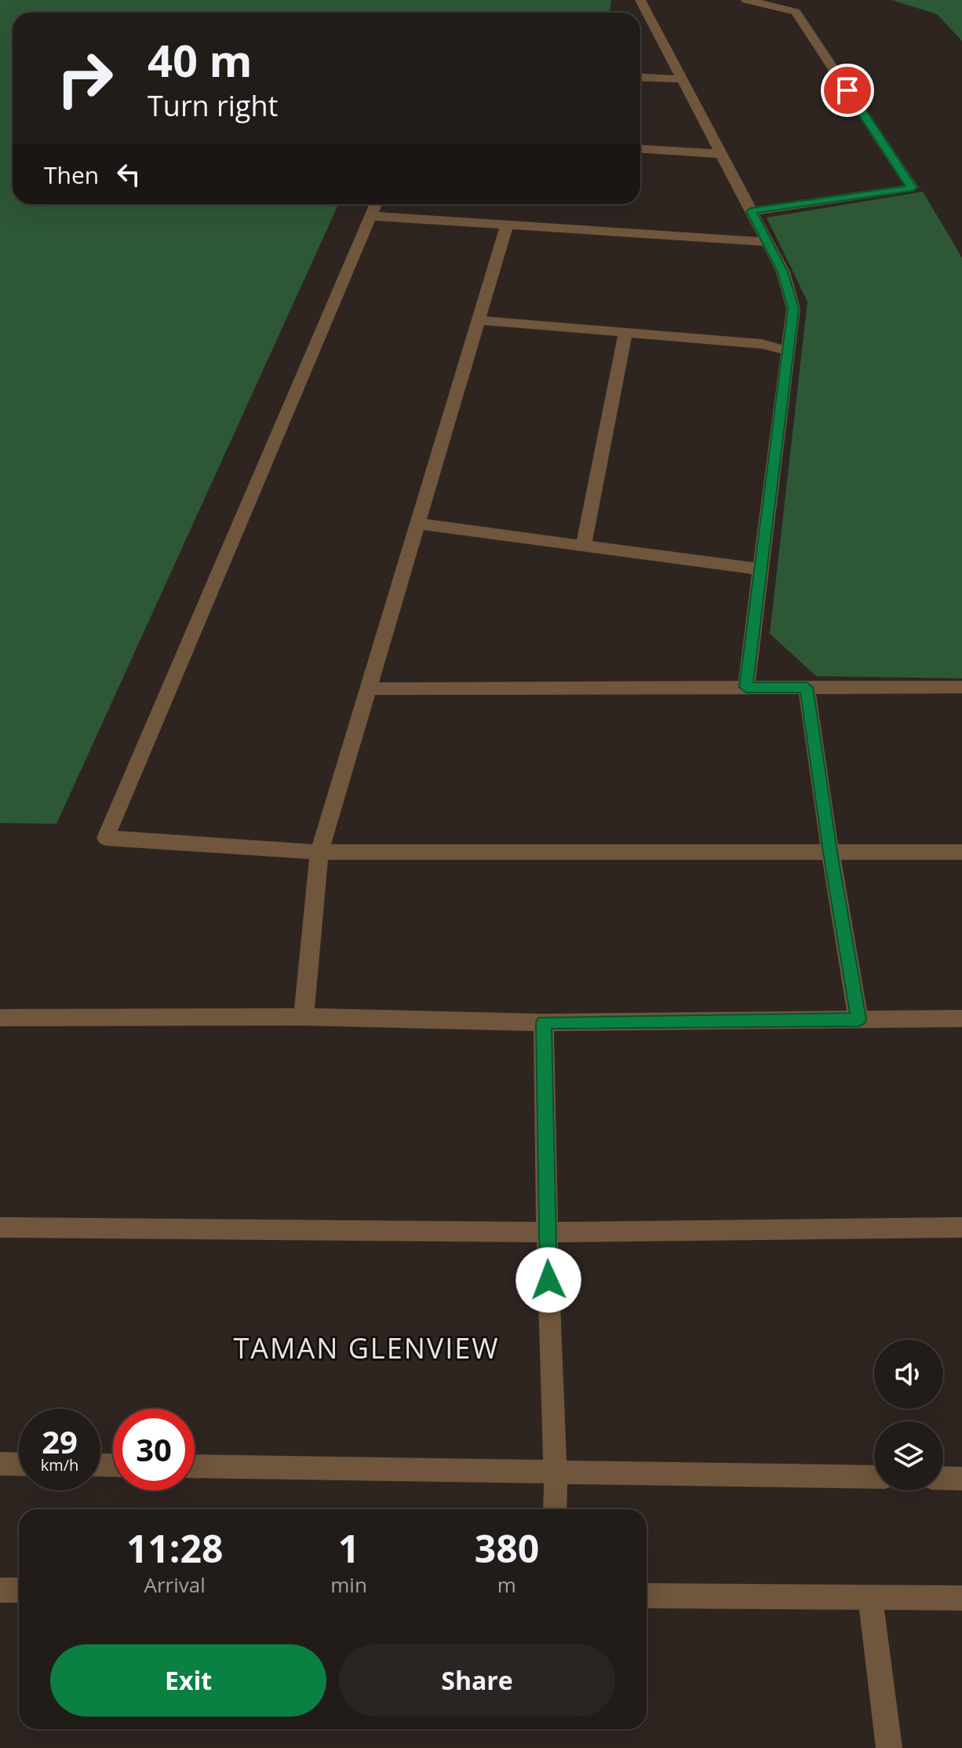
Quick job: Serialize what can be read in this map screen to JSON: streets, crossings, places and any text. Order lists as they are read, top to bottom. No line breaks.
{"districts":["TAMAN GLENVIEW"],"page":{"turn":["40 m","Turn right"],"then":"Then","speed":"29 km/h","limit":"30","eta":["11:28","Arrival","1","min","380","m"],"buttons":["Exit","Share"]}}
